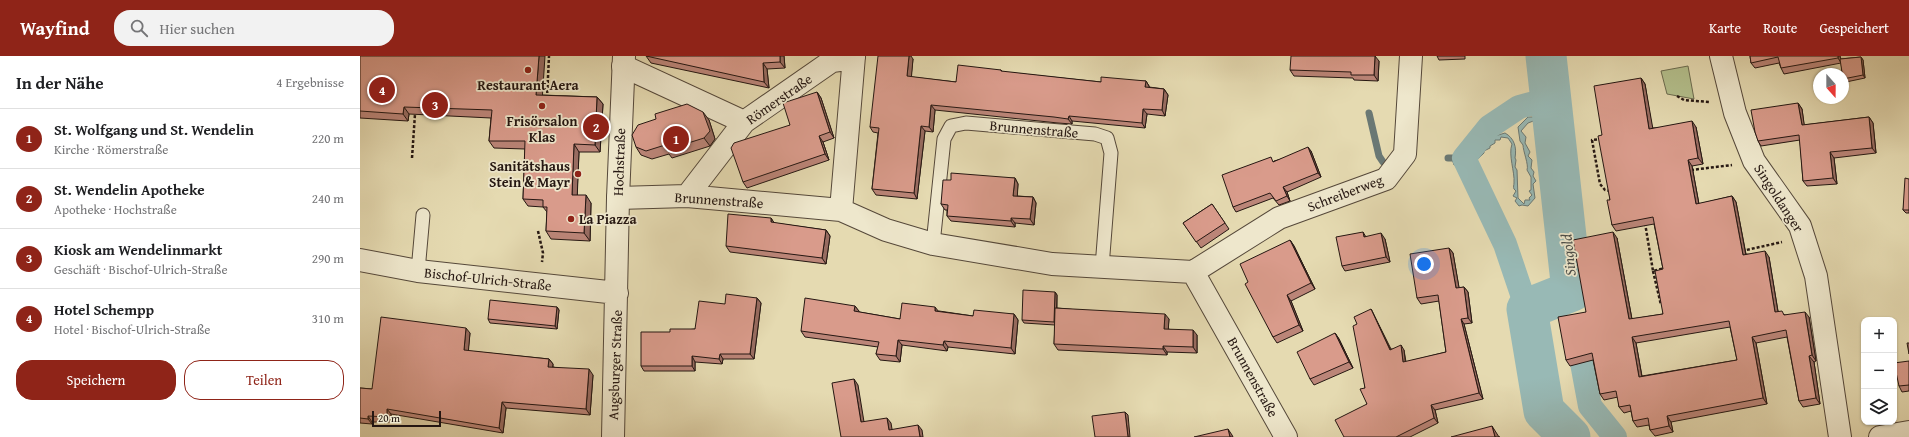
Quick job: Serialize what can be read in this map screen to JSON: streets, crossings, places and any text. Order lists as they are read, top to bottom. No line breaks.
{"streets":{"street":["Römerstraße","Brunnenstraße","Hochstraße","Schreiberweg","Singoldanger","Bischof-Ulrich-Straße","Augsburger Straße"]},"crossings":[["Römerstraße","Brunnenstraße"],["Brunnenstraße","Hochstraße"],["Brunnenstraße","Schreiberweg"],["Hochstraße","Bischof-Ulrich-Straße"],["Hochstraße","Augsburger Straße"],["Bischof-Ulrich-Straße","Augsburger Straße"]],"water":["Singold"],"places":["Restaurant Aera","Frisörsalon Klas","Sanitätshaus Stein & Mayr","La Piazza"],"scale_bar":"20 m","north":"bottom","page":{"header":"Wayfind","search":"Hier suchen","nav":["Karte","Route","Gespeichert"],"heading":["In der Nähe","4 Ergebnisse"],"pins":["4","3","2","1"],"list":[{"mark":"1","name":"St. Wolfgang und St. Wendelin","note":"Kirche · Römerstraße","value":"220 m"},{"mark":"2","name":"St. Wendelin Apotheke","note":"Apotheke · Hochstraße","value":"240 m"},{"mark":"3","name":"Kiosk am Wendelinmarkt","note":"Geschäft · Bischof-Ulrich-Straße","value":"290 m"},{"mark":"4","name":"Hotel Schempp","note":"Hotel · Bischof-Ulrich-Straße","value":"310 m"}],"map_buttons":["+","−"],"buttons":["Speichern","Teilen"],"scale":"20 m"}}
